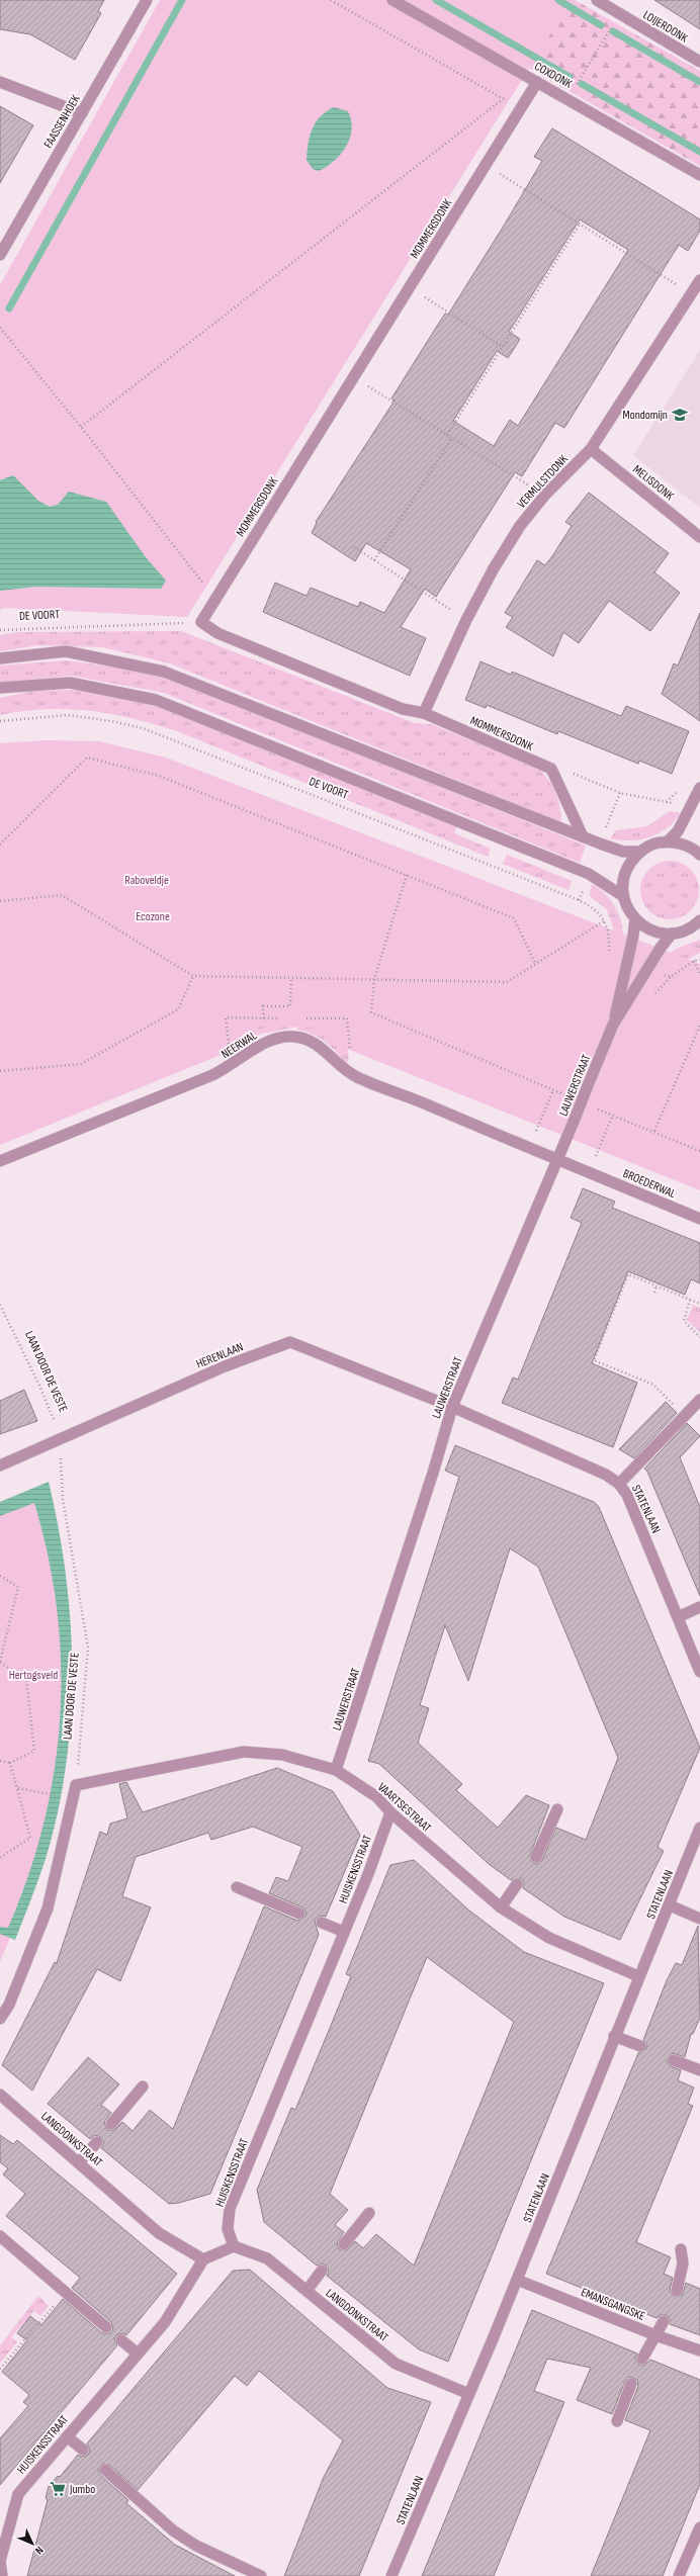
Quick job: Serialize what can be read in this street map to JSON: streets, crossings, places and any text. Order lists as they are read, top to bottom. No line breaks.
{"streets":{"street":["LOIJERDONK","COXDONK","FAASSENHOEK","MOMMERSDONK","VERMULSTDONK","MELISDONK","DE VOORT","NEERWAL","LAUWERSTRAAT","BROEDERWAL","HERENLAAN","STATENLAAN","VAARTSESTRAAT","HUISKENSSTRAAT","LANGDONKSTRAAT","EMANSGANGSKE"],"path":["LAAN DOOR DE VESTE"]},"crossings":[["COXDONK","MOMMERSDONK"],["MOMMERSDONK","VERMULSTDONK"],["MOMMERSDONK","DE VOORT"],["VERMULSTDONK","MELISDONK"],["NEERWAL","LAUWERSTRAAT"],["NEERWAL","BROEDERWAL"],["LAUWERSTRAAT","BROEDERWAL"],["LAUWERSTRAAT","HERENLAAN"],["LAUWERSTRAAT","STATENLAAN"],["LAUWERSTRAAT","VAARTSESTRAAT"],["HERENLAAN","LAAN DOOR DE VESTE"],["HERENLAAN","STATENLAAN"],["LAAN DOOR DE VESTE","VAARTSESTRAAT"],["STATENLAAN","VAARTSESTRAAT"],["STATENLAAN","LANGDONKSTRAAT"],["STATENLAAN","EMANSGANGSKE"],["VAARTSESTRAAT","HUISKENSSTRAAT"],["HUISKENSSTRAAT","LANGDONKSTRAAT"]],"parks":["Raboveldje","Ecozone","Hertogsveld"],"places":{"school or university":["Mondomijn"],"supermarket":["Jumbo"]},"north":"bottom right"}
